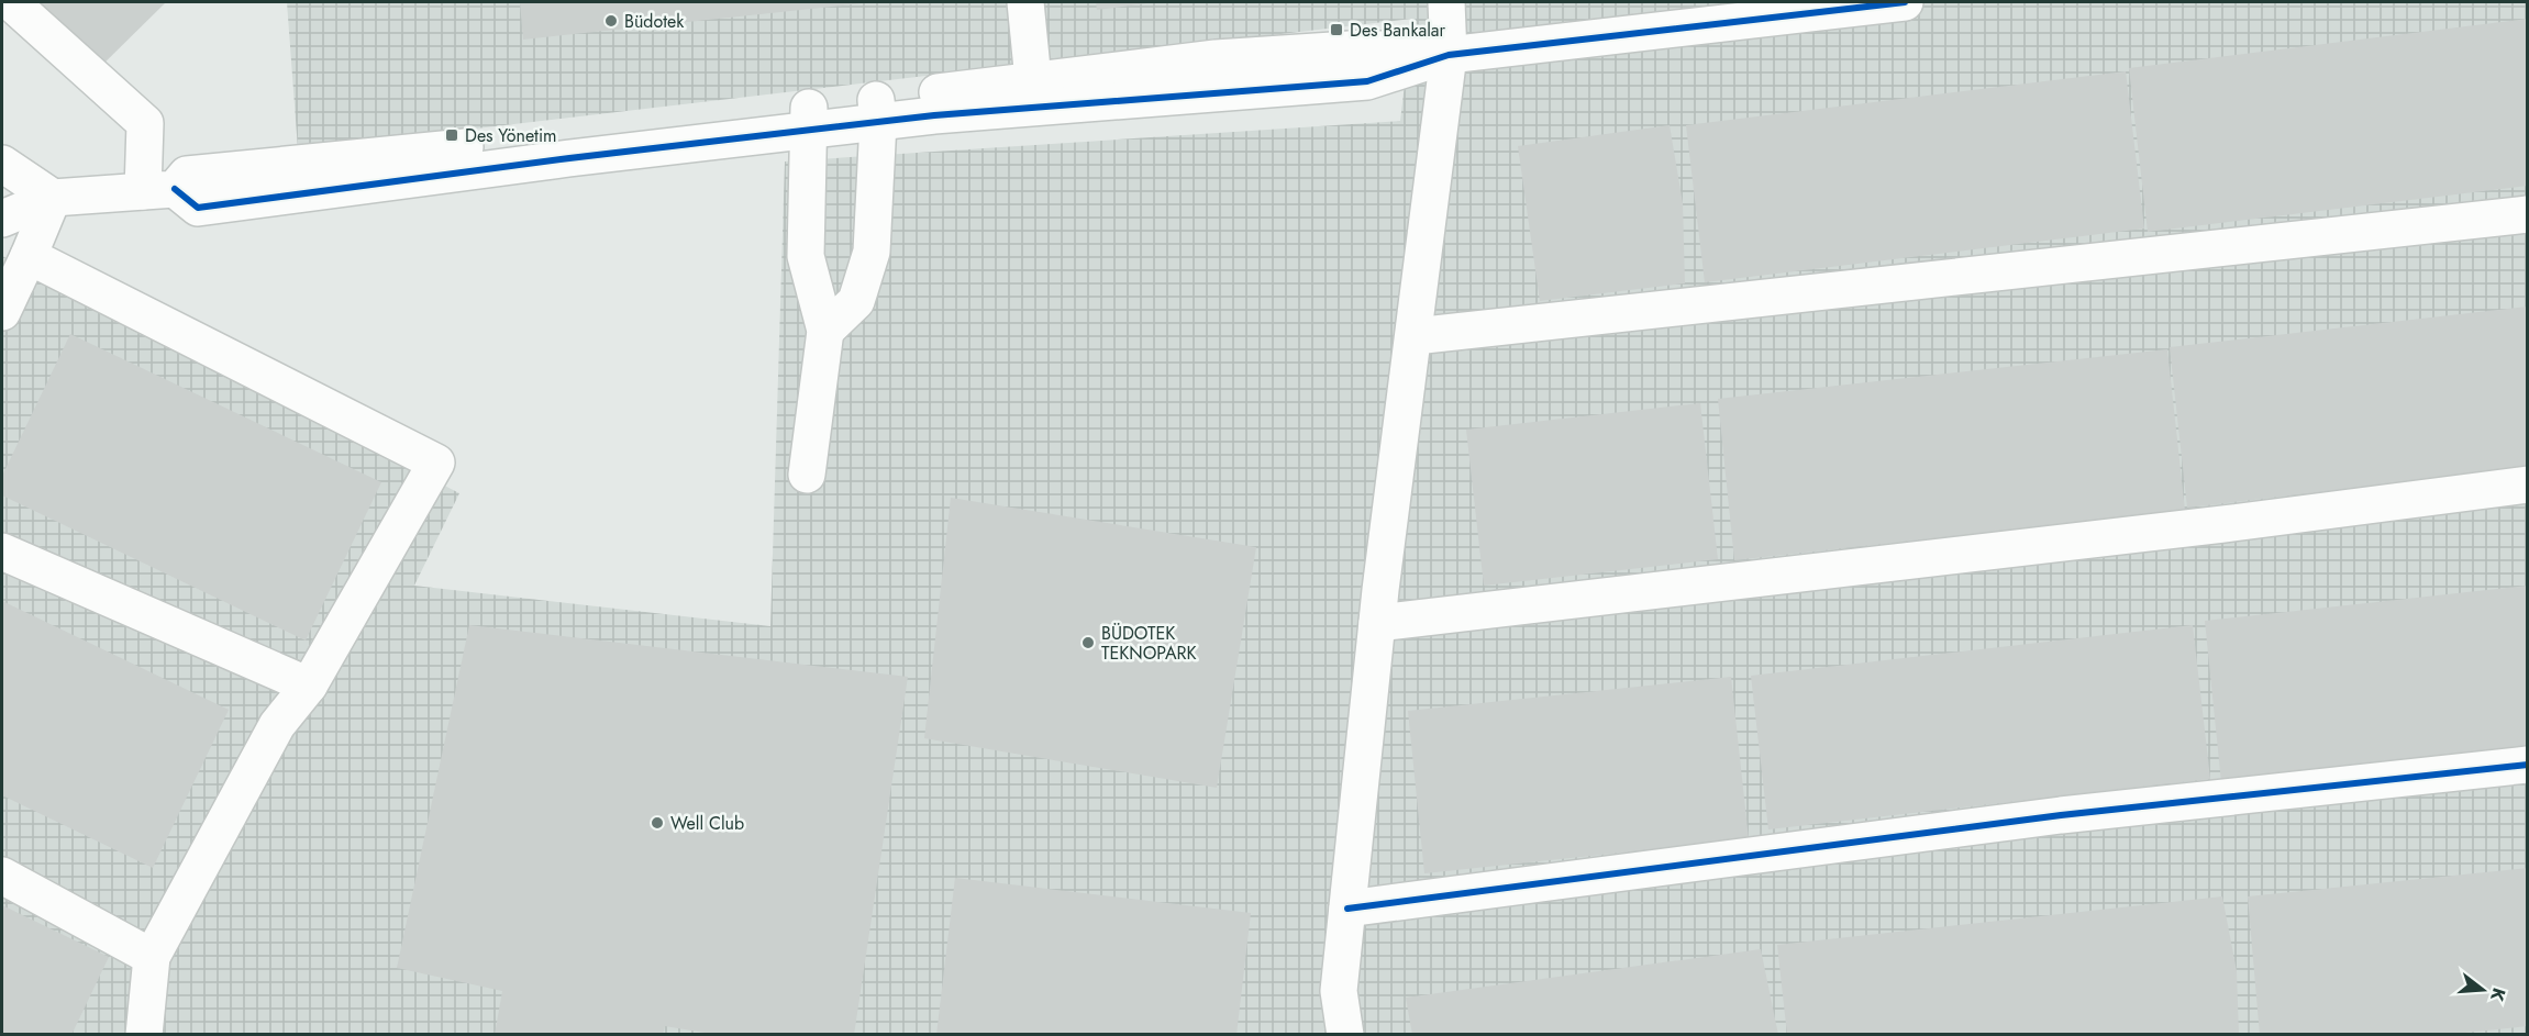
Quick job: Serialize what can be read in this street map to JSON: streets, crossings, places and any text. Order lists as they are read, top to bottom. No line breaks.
{"places":{"other":["Büdotek","BÜDOTEK TEKNOPARK","Well Club"],"transit":["Des Bankalar","Des Yönetim"]},"north":"right"}
